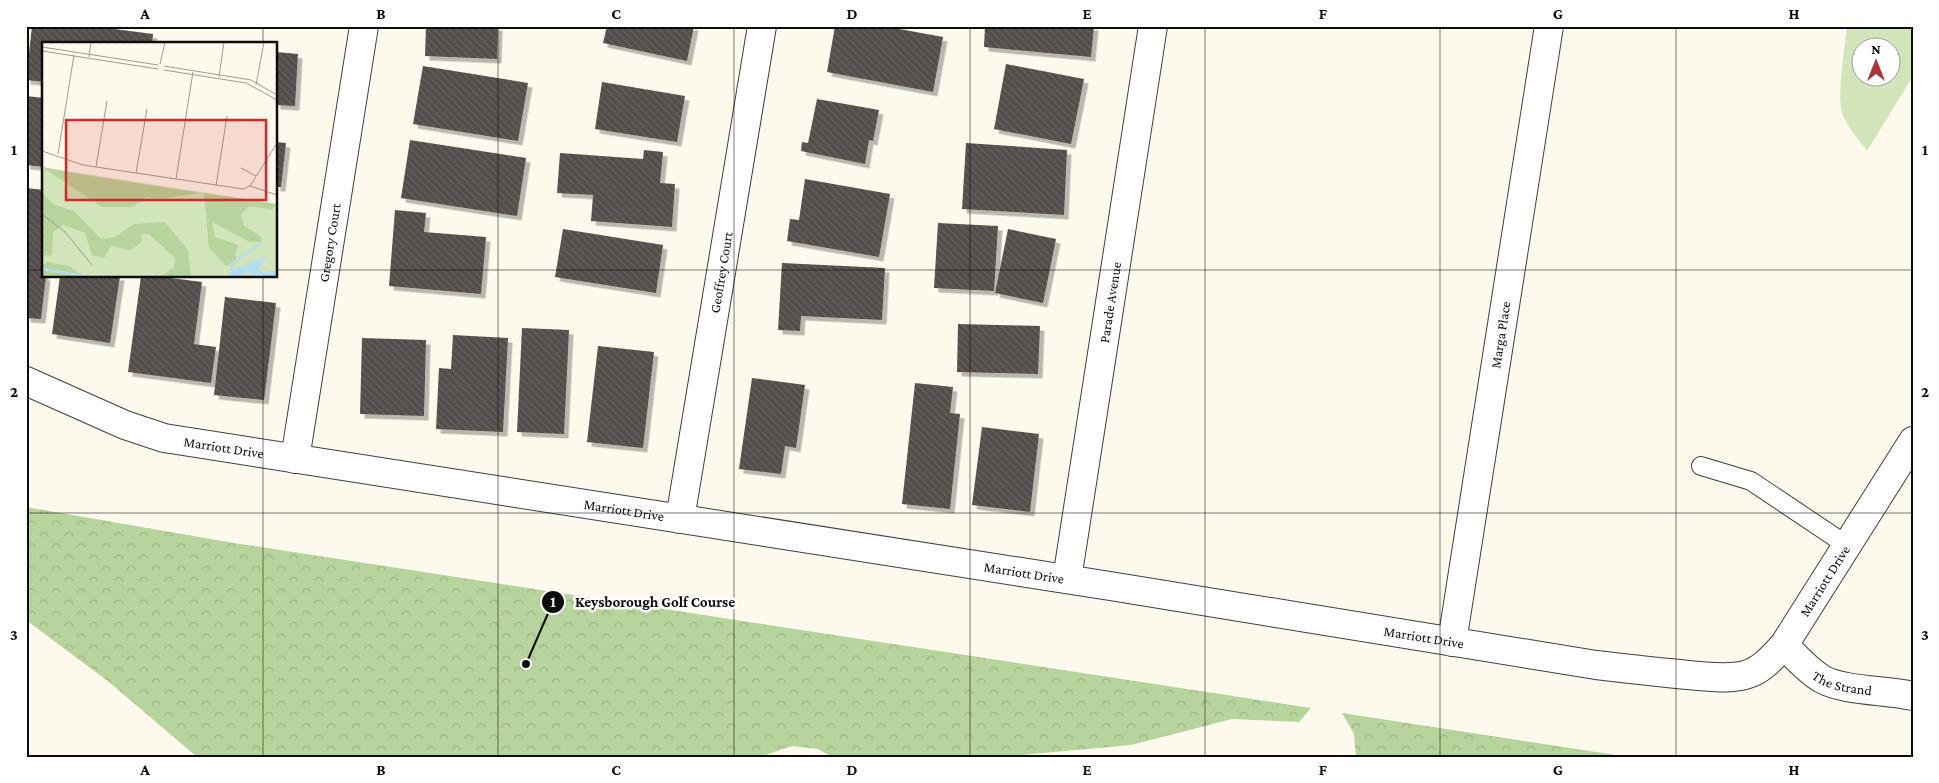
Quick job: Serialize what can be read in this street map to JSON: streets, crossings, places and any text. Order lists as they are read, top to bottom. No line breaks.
{"streets":{"street":["Gregory Court","Geoffrey Court","Parade Avenue","Marga Place","Marriott Drive","The Strand"]},"crossings":[["Gregory Court","Marriott Drive"],["Geoffrey Court","Marriott Drive"],["Parade Avenue","Marriott Drive"],["Marga Place","Marriott Drive"],["Marriott Drive","The Strand"]],"places":["Keysborough Golf Course"],"north":"top","grid":{"columns":["A","B","C","D","E","F","G","H"],"rows":["1","2","3"]}}
